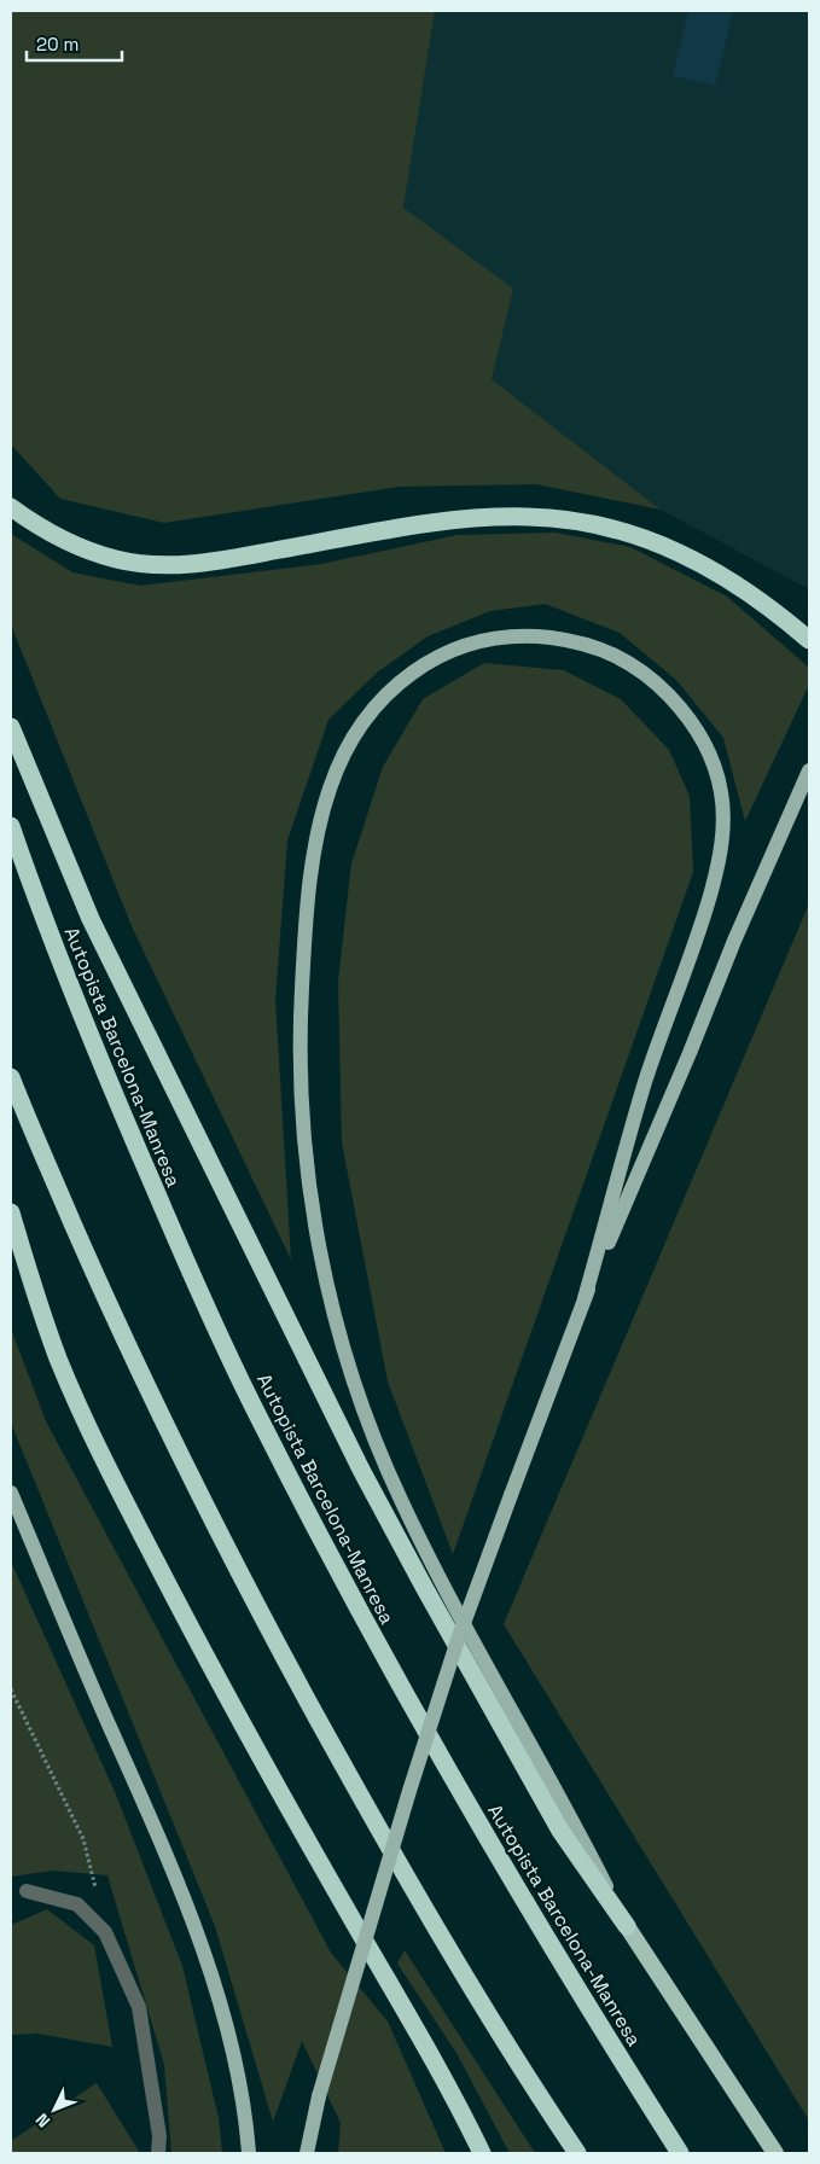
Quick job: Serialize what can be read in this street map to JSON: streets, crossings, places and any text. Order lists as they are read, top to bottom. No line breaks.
{"streets":{"highway":["Autopista Barcelona-Manresa"]},"scale_bar":"20 m","north":"bottom left"}
